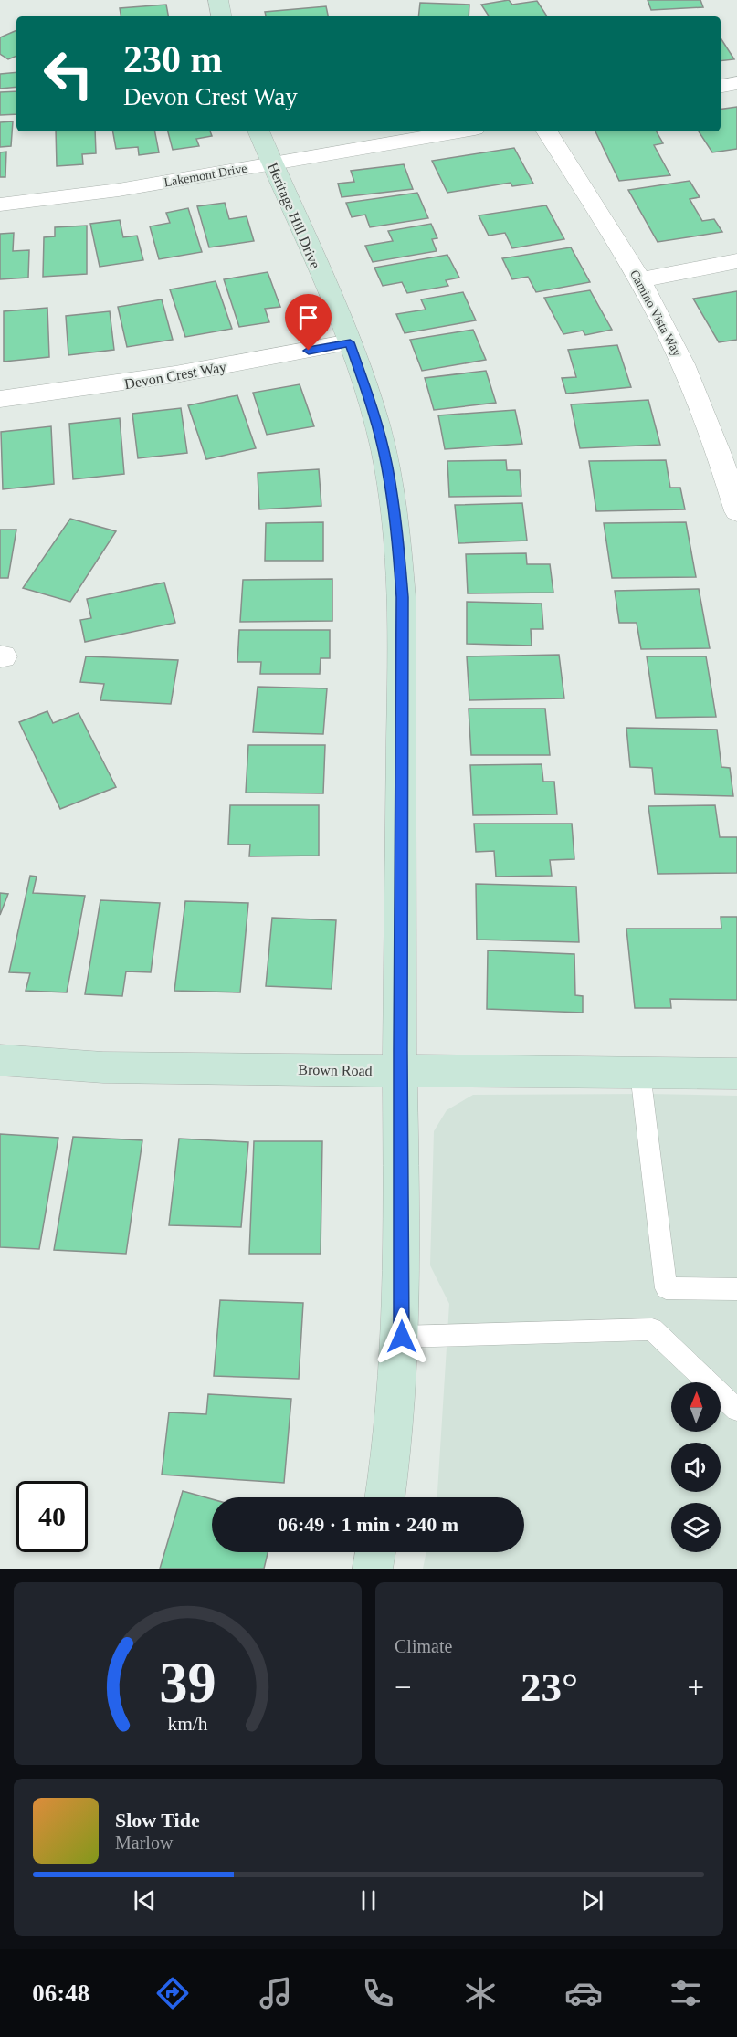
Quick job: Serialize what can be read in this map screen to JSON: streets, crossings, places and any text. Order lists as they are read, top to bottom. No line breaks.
{"streets":{"street":["Lakemont Drive","Heritage Hill Drive","Camino Vista Way","Devon Crest Way","Brown Road"]},"crossings":[["Lakemont Drive","Heritage Hill Drive"],["Heritage Hill Drive","Devon Crest Way"],["Heritage Hill Drive","Brown Road"]],"north":"top","page":{"turn":["230 m","Devon Crest Way"],"limit":"40","trip":"06:49 · 1 min · 240 m","tile":"Climate","heat":["−","23°","+"],"song":["Slow Tide","Marlow"],"tabs":"06:48","gauge":["39","km/h"]}}
